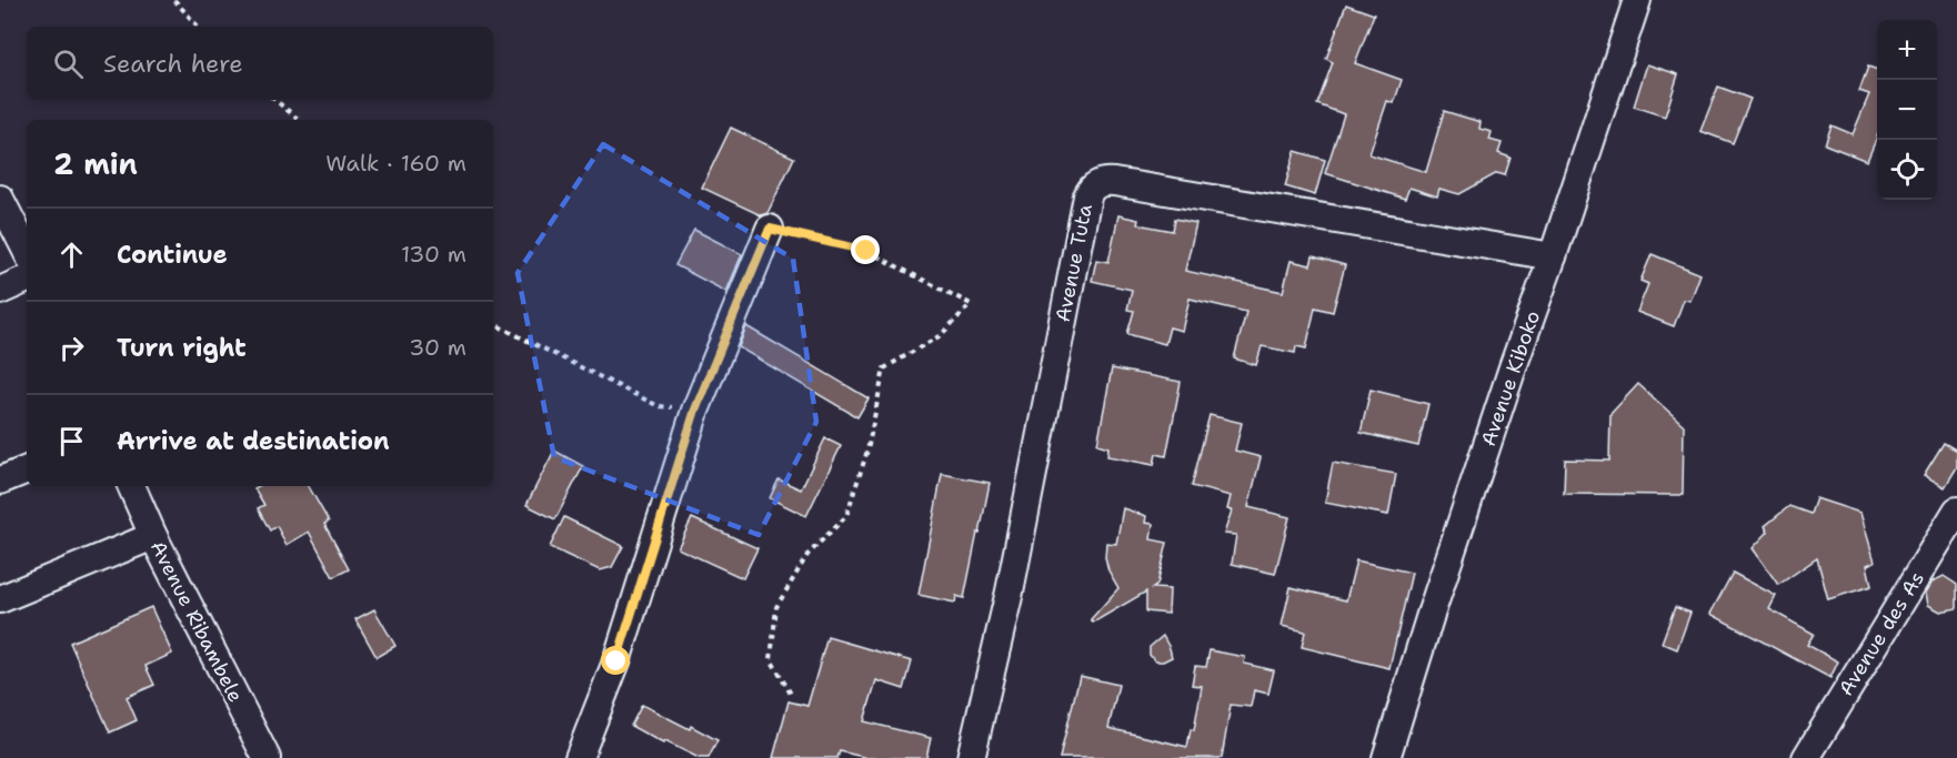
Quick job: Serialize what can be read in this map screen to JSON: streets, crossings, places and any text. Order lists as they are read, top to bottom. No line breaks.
{"streets":{"street":["Avenue Tuta","Avenue Kiboko","Avenue Ribambele","Avenue des As"]},"crossings":[["Avenue Tuta","Avenue Kiboko"]],"page":{"map_buttons":["+","−"],"search":"Search here","heading":["2 min","Walk · 160 m"],"list":[["Continue","130 m"],["Turn right","30 m"],"Arrive at destination"]}}
